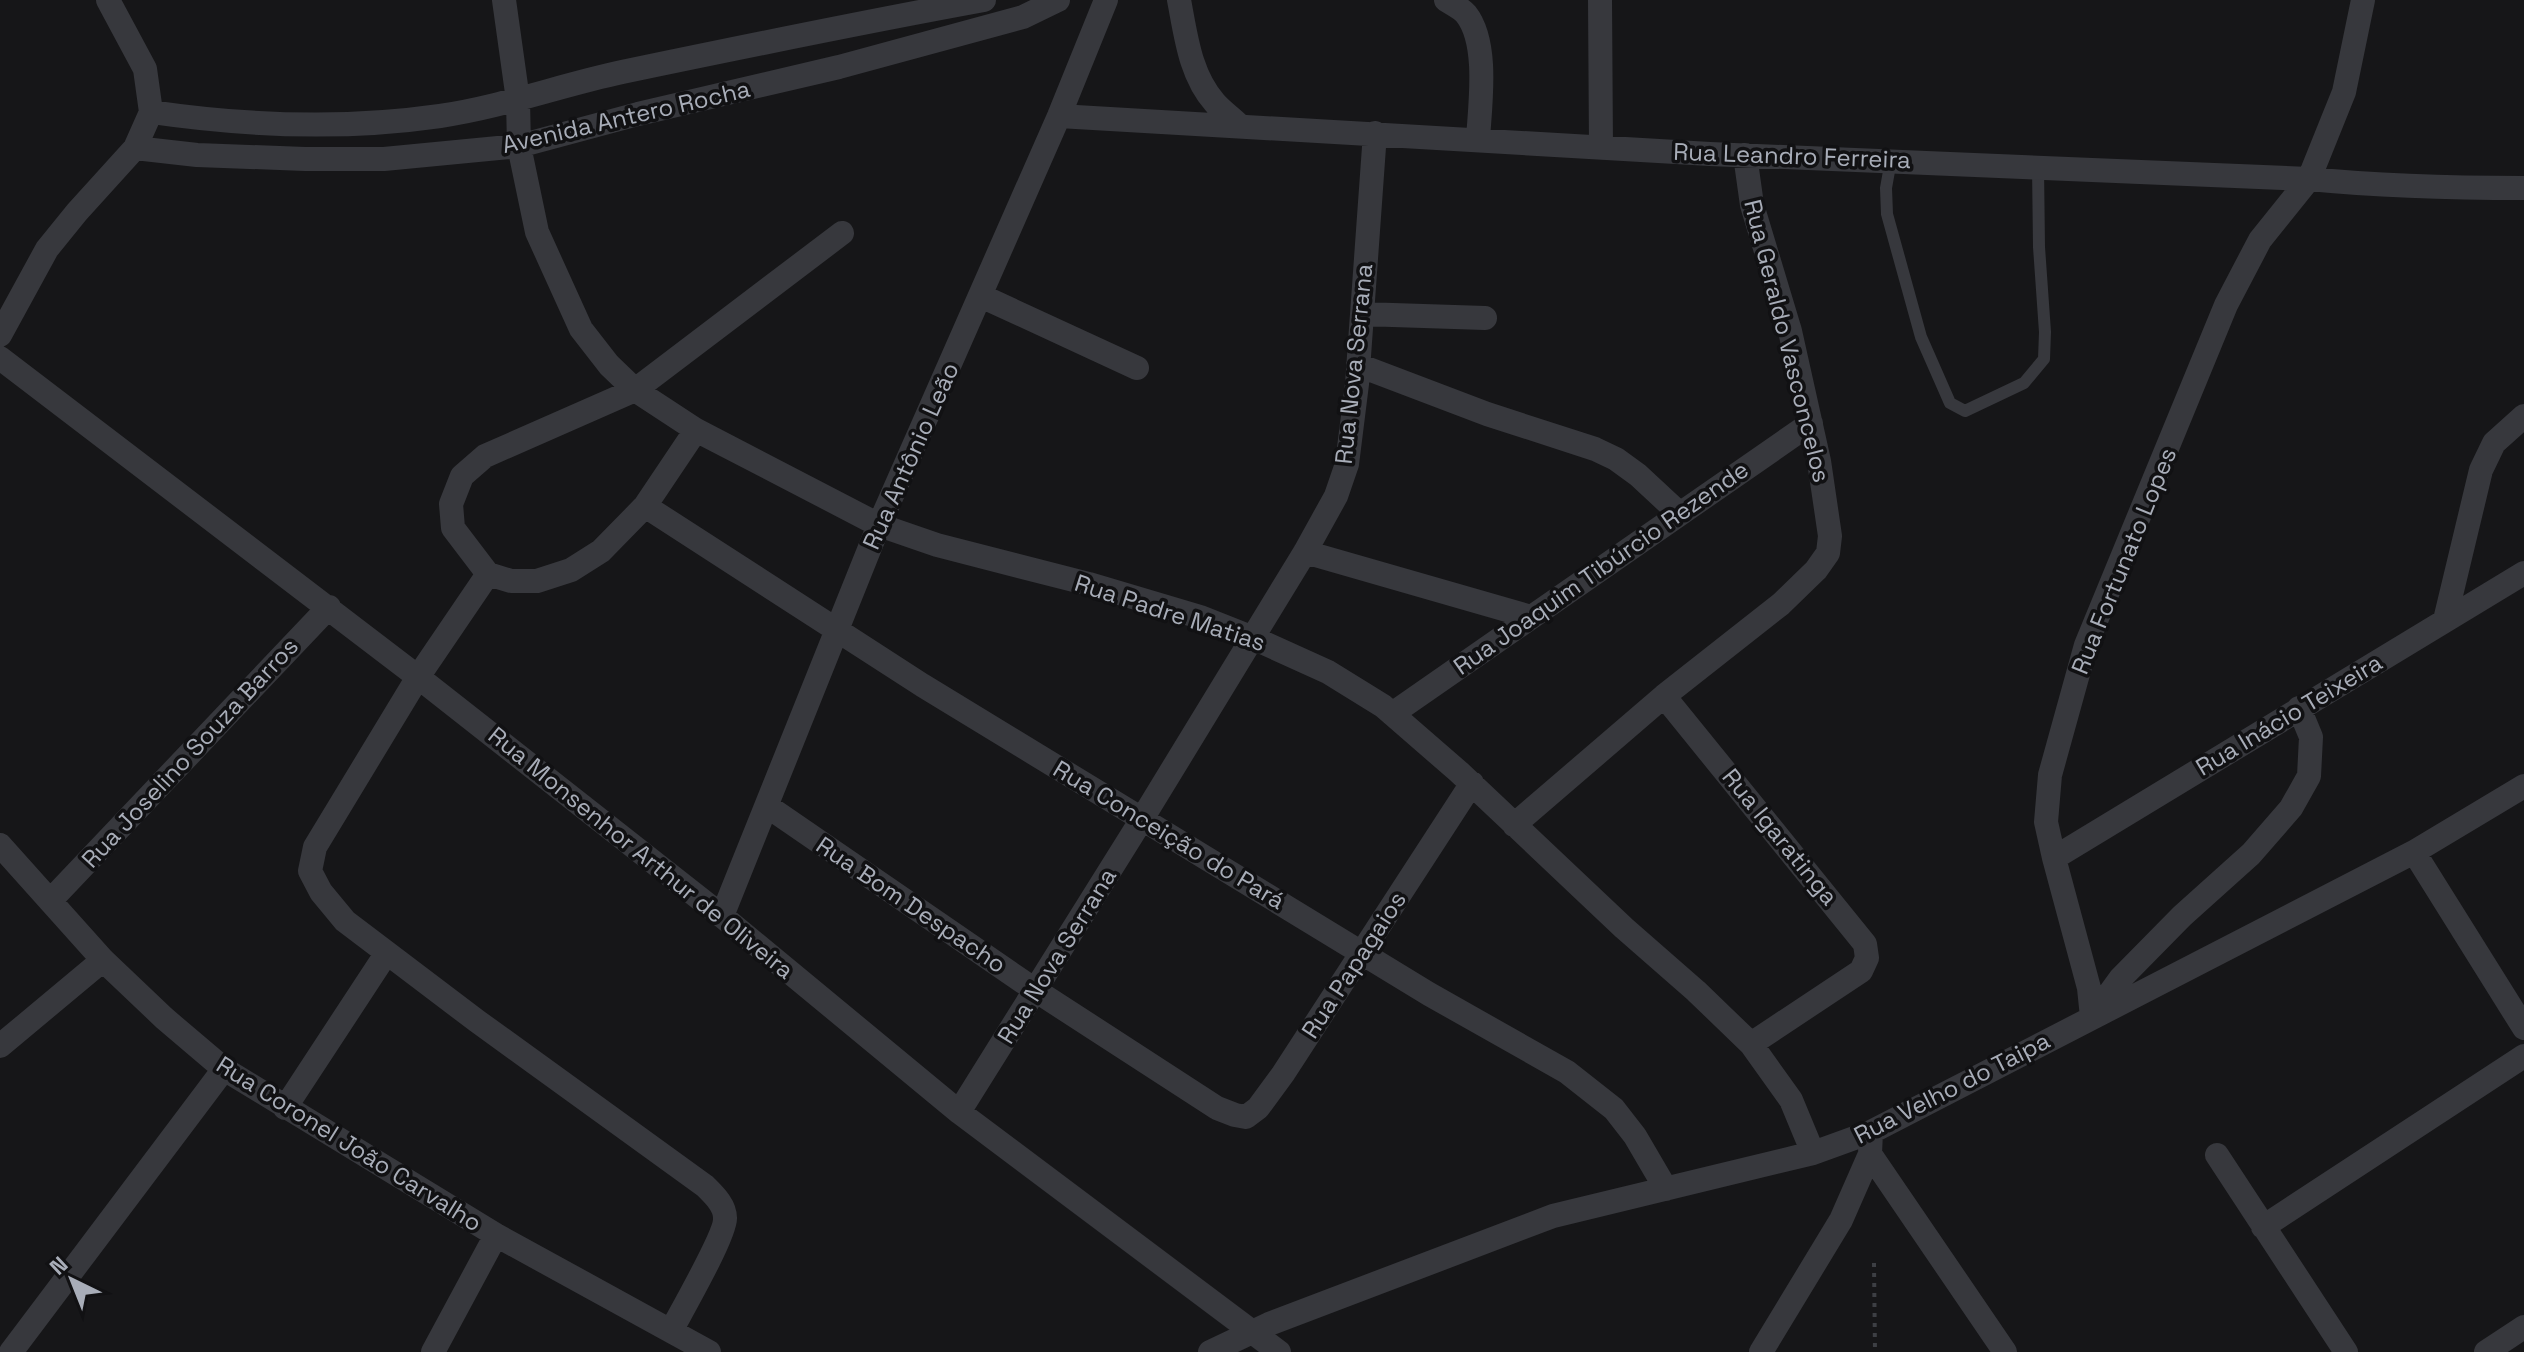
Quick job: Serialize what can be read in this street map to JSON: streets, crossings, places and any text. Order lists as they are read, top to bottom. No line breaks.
{"streets":{"street":["Avenida Antero Rocha","Rua Leandro Ferreira","Rua Geraldo Vasconcelos","Rua Nova Serrana","Rua Antônio Leão","Rua Fortunato Lopes","Rua Joaquim Tibúrcio Rezende","Rua Padre Matias","Rua Inácio Teixeira","Rua Joselino Souza Barros","Rua Conceição do Pará","Rua Igaratinga","Rua Monsenhor Arthur de Oliveira","Rua Bom Despacho","Rua Papagaios","Rua Velho do Taipa","Rua Coronel João Carvalho"]},"crossings":[["Avenida Antero Rocha","Rua Padre Matias"],["Rua Leandro Ferreira","Rua Geraldo Vasconcelos"],["Rua Leandro Ferreira","Rua Nova Serrana"],["Rua Leandro Ferreira","Rua Antônio Leão"],["Rua Leandro Ferreira","Rua Fortunato Lopes"],["Rua Geraldo Vasconcelos","Rua Joaquim Tibúrcio Rezende"],["Rua Geraldo Vasconcelos","Rua Igaratinga"],["Rua Nova Serrana","Rua Padre Matias"],["Rua Nova Serrana","Rua Conceição do Pará"],["Rua Nova Serrana","Rua Monsenhor Arthur de Oliveira"],["Rua Nova Serrana","Rua Bom Despacho"],["Rua Antônio Leão","Rua Padre Matias"],["Rua Antônio Leão","Rua Conceição do Pará"],["Rua Antônio Leão","Rua Monsenhor Arthur de Oliveira"],["Rua Antônio Leão","Rua Bom Despacho"],["Rua Fortunato Lopes","Rua Inácio Teixeira"],["Rua Fortunato Lopes","Rua Velho do Taipa"],["Rua Joaquim Tibúrcio Rezende","Rua Padre Matias"],["Rua Padre Matias","Rua Igaratinga"],["Rua Padre Matias","Rua Papagaios"],["Rua Padre Matias","Rua Velho do Taipa"],["Rua Joselino Souza Barros","Rua Monsenhor Arthur de Oliveira"],["Rua Joselino Souza Barros","Rua Coronel João Carvalho"],["Rua Conceição do Pará","Rua Papagaios"],["Rua Conceição do Pará","Rua Velho do Taipa"],["Rua Monsenhor Arthur de Oliveira","Rua Velho do Taipa"],["Rua Bom Despacho","Rua Papagaios"]],"north":"top left"}
